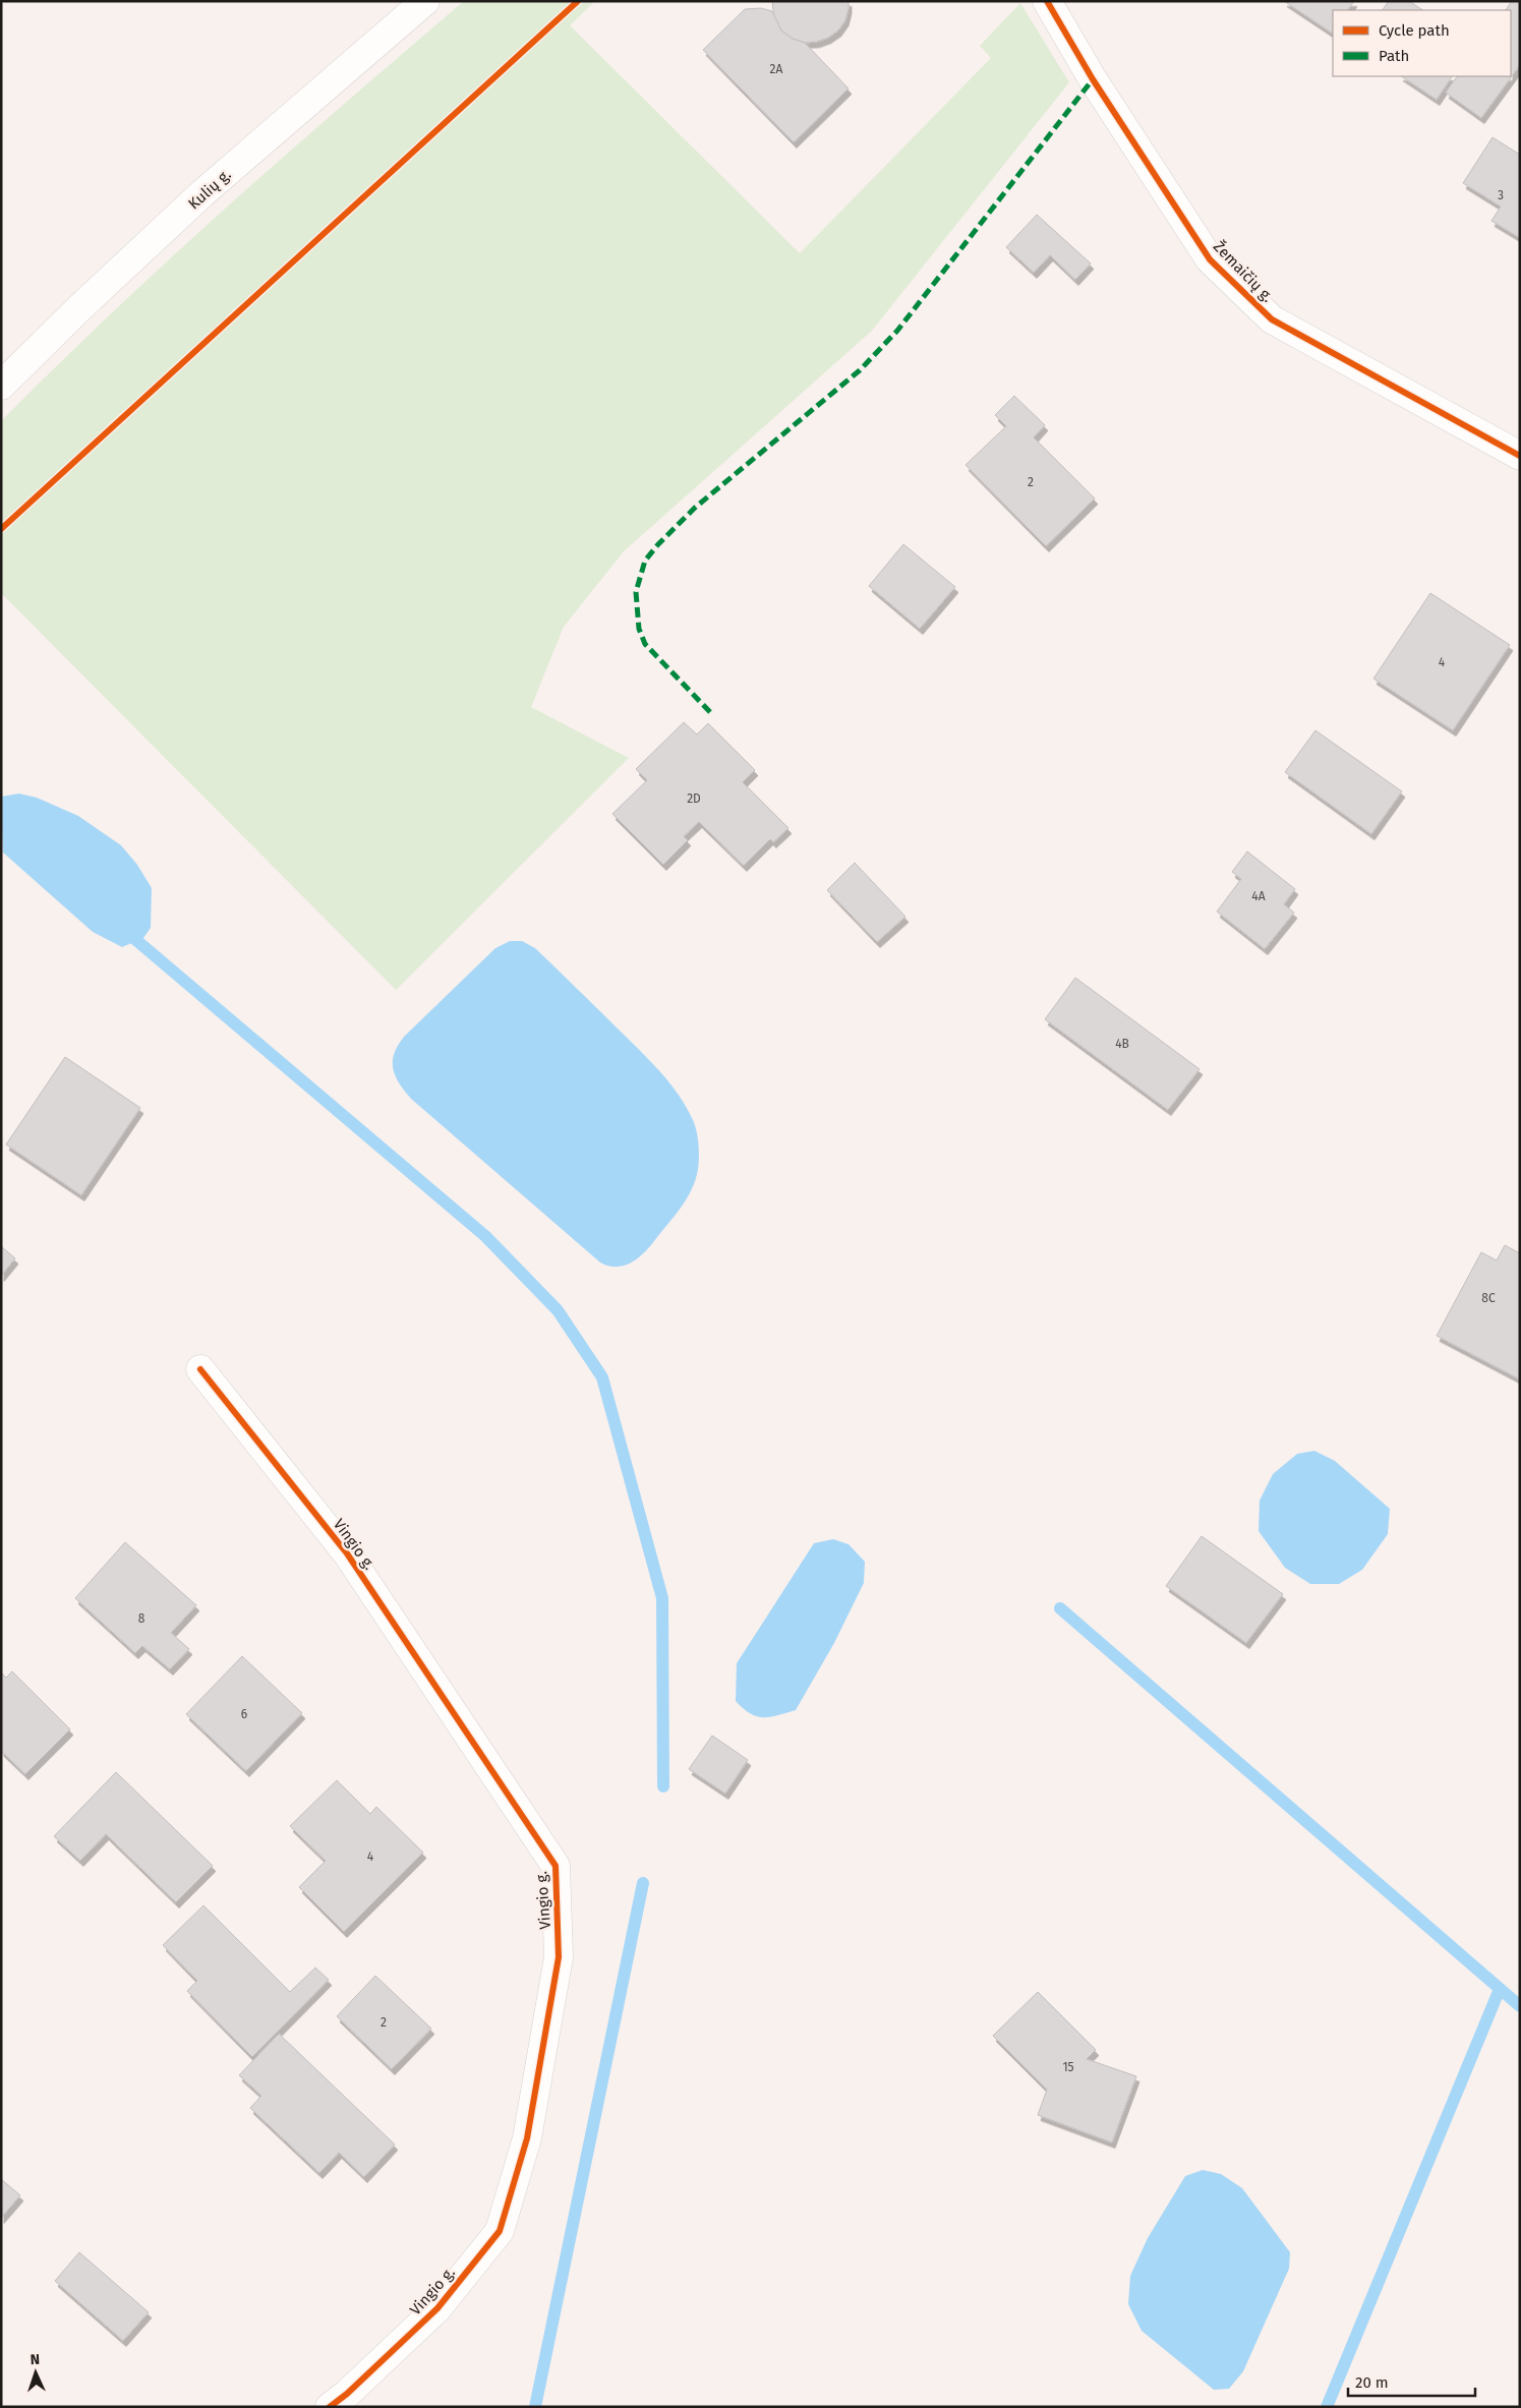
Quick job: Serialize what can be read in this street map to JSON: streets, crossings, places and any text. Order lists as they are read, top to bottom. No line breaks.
{"streets":{"street":["Kulių g.","Žemaičių g.","Vingio g."]},"house_numbers":["2A","3","2","4","2D","4A","4B","8C","8","6","4","2","15"],"legend":["Cycle path","Path"],"scale_bar":"20 m","north":"top"}
